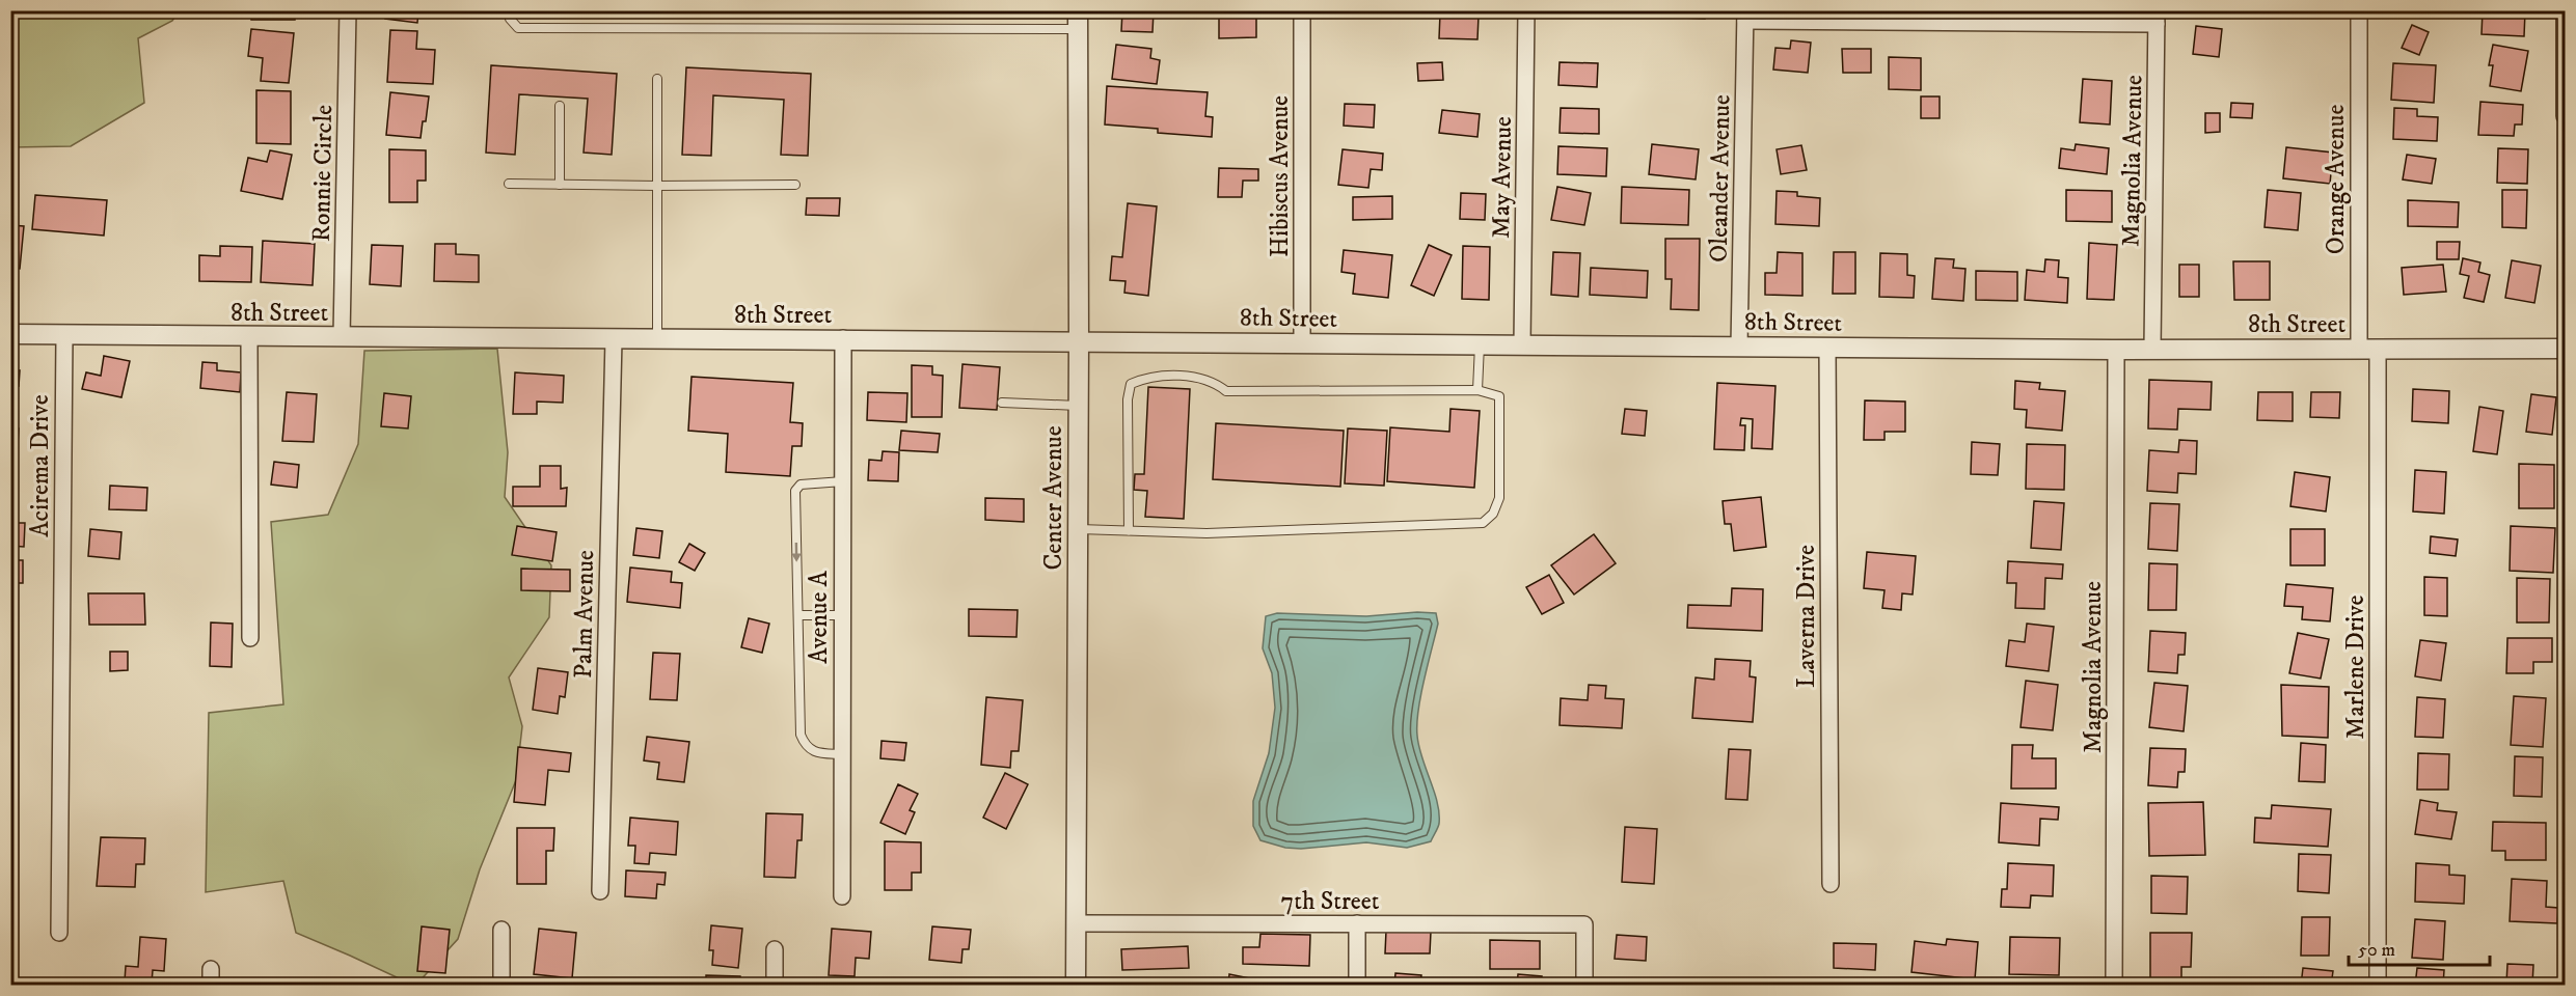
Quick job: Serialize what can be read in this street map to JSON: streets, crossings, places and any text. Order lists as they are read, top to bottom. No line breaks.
{"streets":{"street":["Magnolia Avenue","Ronnie Circle","Hibiscus Avenue","May Avenue","Oleander Avenue","Orange Avenue","8th Street","Acirema Drive","Center Avenue","Palm Avenue","Laverna Drive","Avenue A","Marlene Drive","7th Street"]},"crossings":[["Magnolia Avenue","8th Street"],["Ronnie Circle","8th Street"],["Hibiscus Avenue","8th Street"],["May Avenue","8th Street"],["Oleander Avenue","8th Street"],["Orange Avenue","8th Street"],["8th Street","Acirema Drive"],["8th Street","Center Avenue"],["8th Street","Palm Avenue"],["8th Street","Laverna Drive"],["8th Street","Avenue A"],["8th Street","Marlene Drive"],["Center Avenue","7th Street"]],"scale_bar":"50 m"}
